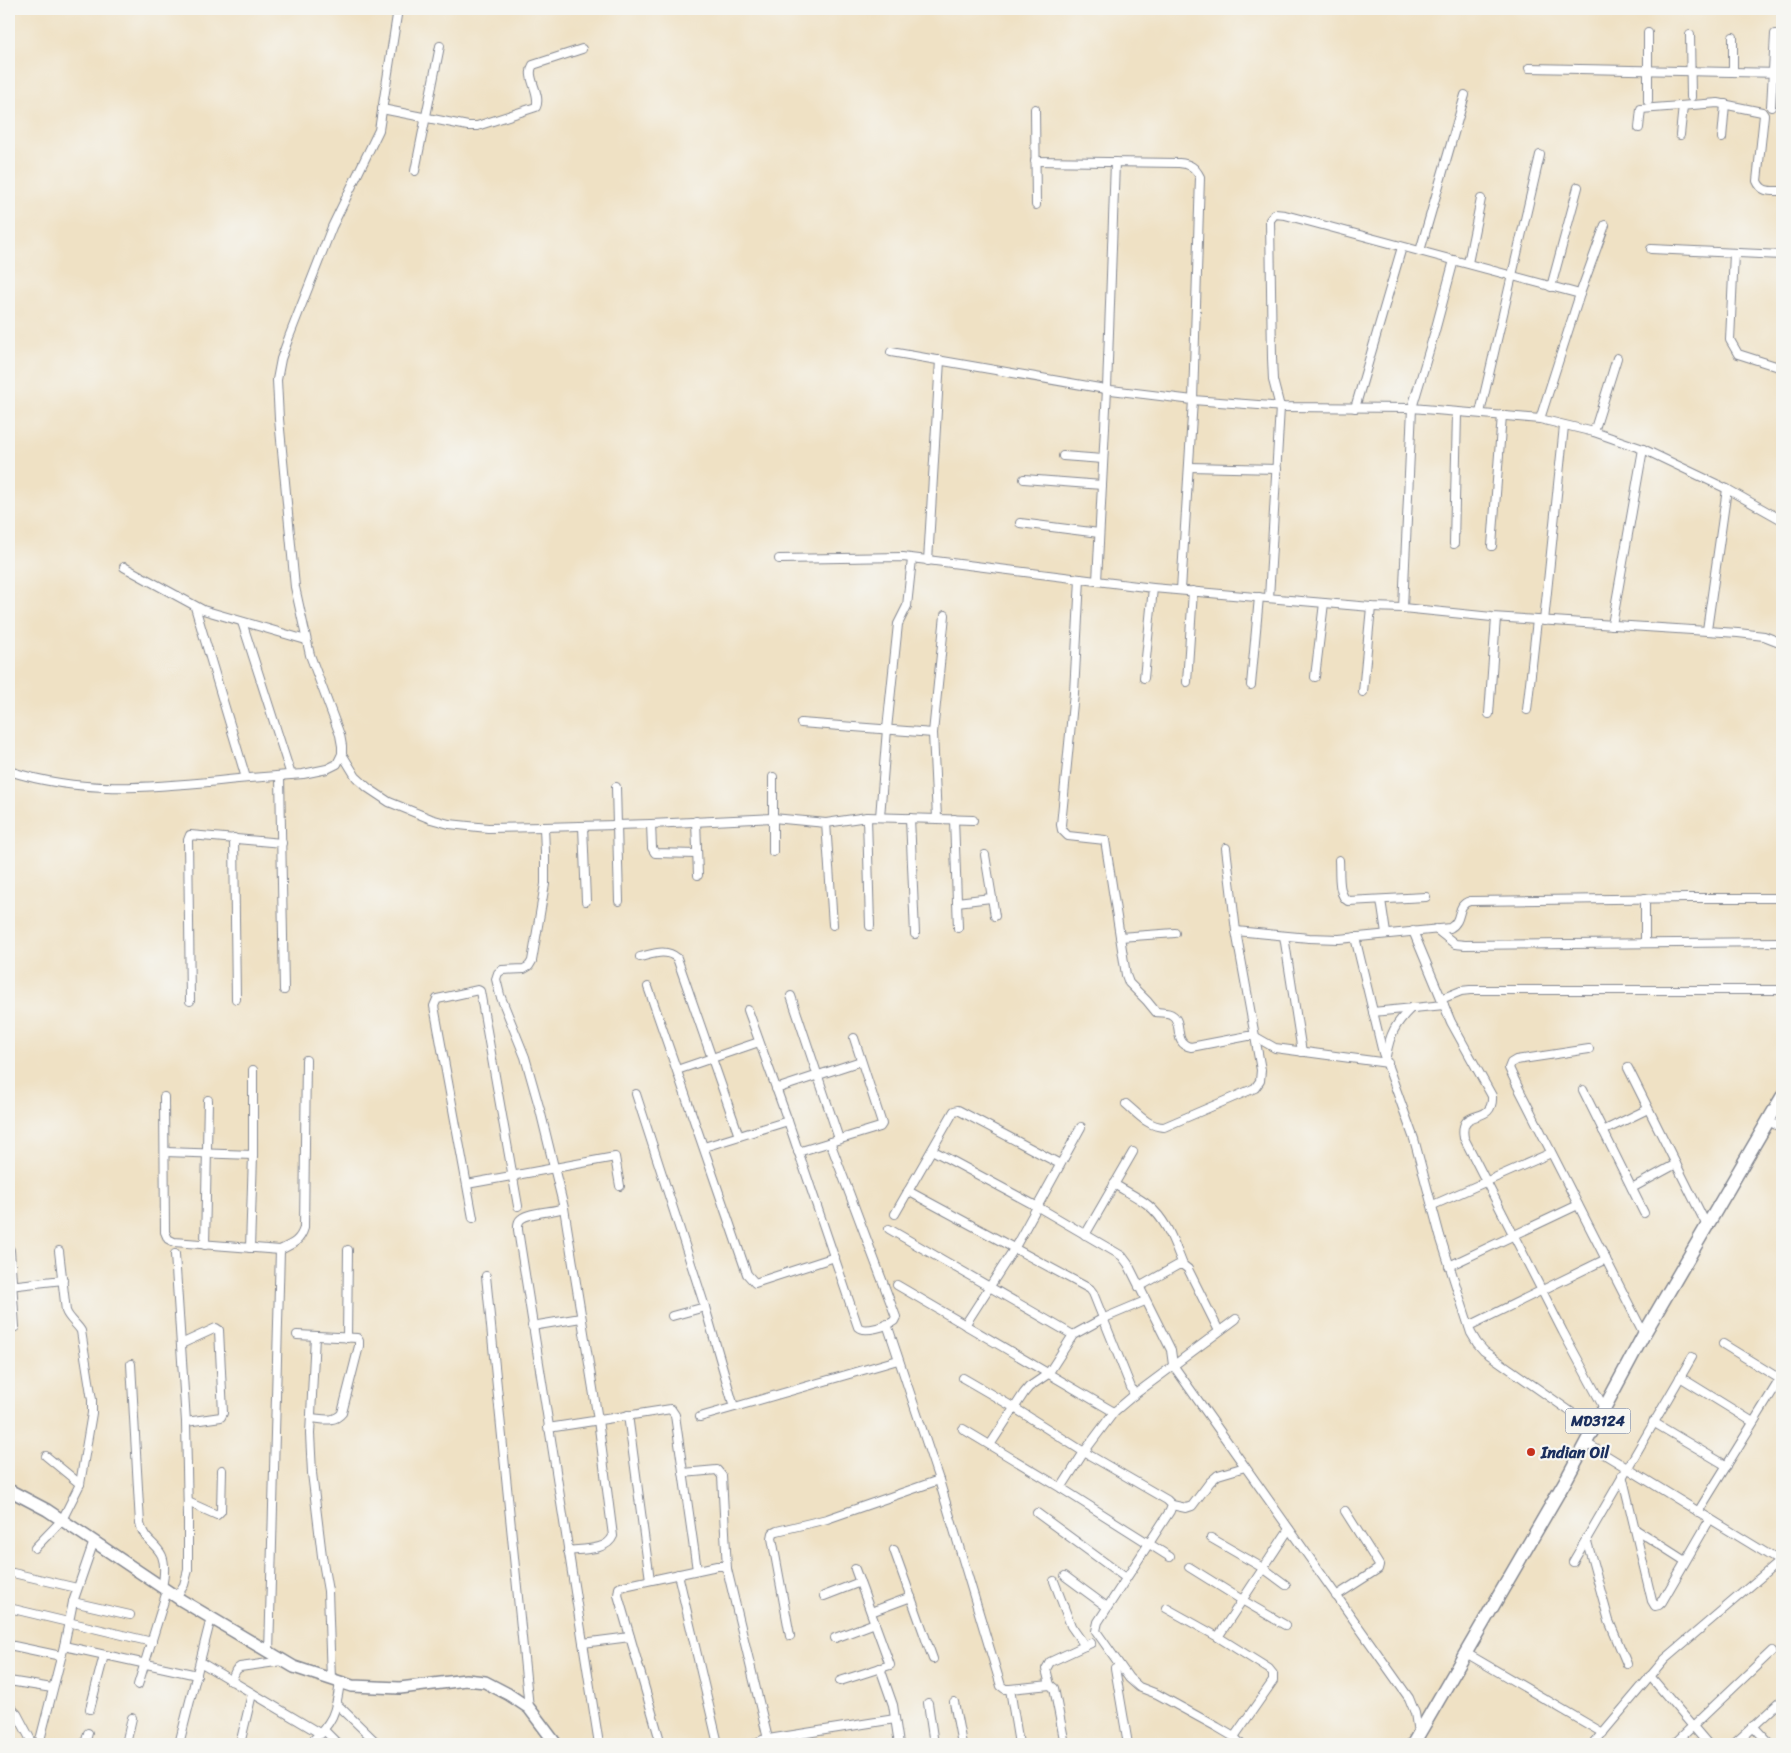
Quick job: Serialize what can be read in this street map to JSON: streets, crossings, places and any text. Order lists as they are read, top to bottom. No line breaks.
{"streets":{"main road":["MD3124"]},"places":["Indian Oil"]}
